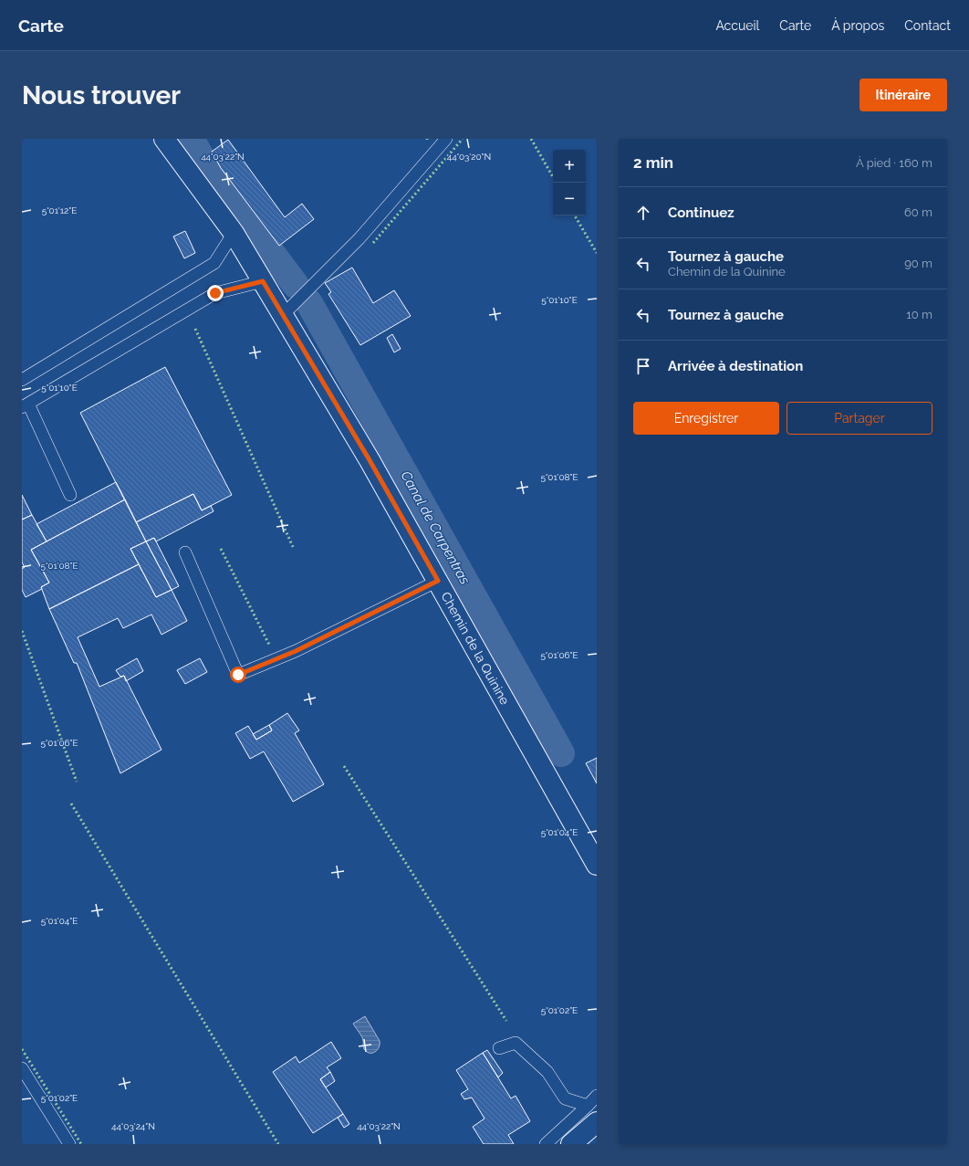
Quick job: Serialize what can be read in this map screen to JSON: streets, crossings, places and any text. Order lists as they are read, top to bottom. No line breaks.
{"streets":{"street":["Chemin de la Quinine"]},"water":["Canal de Carpentras"],"page":{"header":"Carte","nav":["Accueil","Carte","À propos","Contact"],"buttons":["Itinéraire",["Enregistrer","Partager"]],"title":"Nous trouver","heading":["2 min","À pied · 160 m"],"map_buttons":["+","−"],"list":[["Continuez","60 m"],["Tournez à gauche","Chemin de la Quinine","90 m"],["Tournez à gauche","10 m"],"Arrivée à destination"]},"coordinates":["44°03'22\"N","44°03'20\"N","5°01'12\"E","5°01'10\"E","5°01'08\"E","5°01'06\"E","5°01'04\"E","5°01'02\"E","44°03'24\"N"]}
